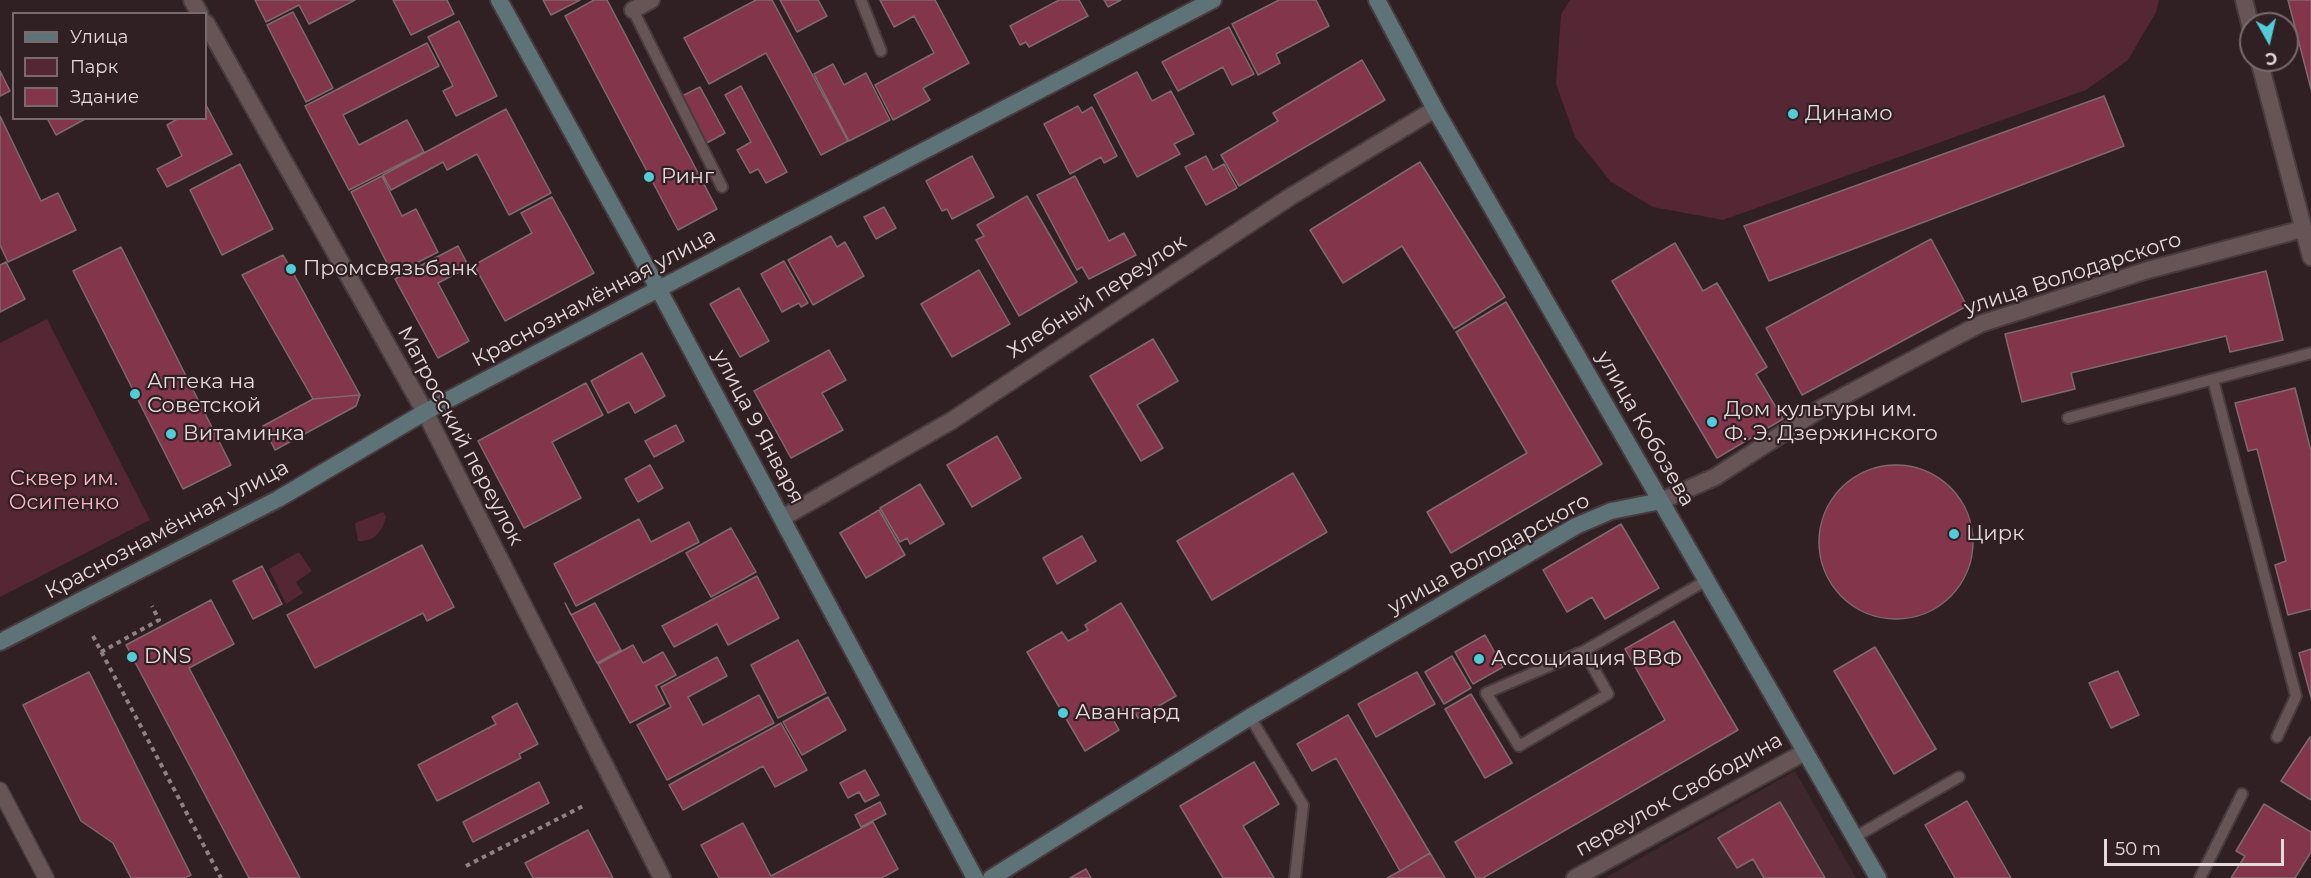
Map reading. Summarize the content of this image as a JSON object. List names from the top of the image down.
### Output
{
  "streets": {
    "main road": [
      "улица Володарского",
      "Краснознамённая улица",
      "улица 9 Января",
      "улица Кобозева"
    ],
    "street": ["Хлебный переулок", "Матросский переулок", "переулок Свободина"]
  },
  "crossings": [
    ["улица Володарского", "улица Кобозева"],
    ["Хлебный переулок", "улица 9 Января"],
    ["Хлебный переулок", "улица Кобозева"],
    ["Краснознамённая улица", "улица 9 Января"],
    ["Краснознамённая улица", "Матросский переулок"],
    ["улица Кобозева", "переулок Свободина"]
  ],
  "parks": ["Сквер им. Осипенко"],
  "places": [
    "Динамо",
    "Ринг",
    "Промсвязьбанк",
    "Аптека на Советской",
    "Дом культуры им. Ф. Э. Дзержинского",
    "Витаминка",
    "Цирк",
    "DNS",
    "Ассоциация ВВФ",
    "Авангард"
  ],
  "legend": ["Улица", "Парк", "Здание"],
  "scale_bar": "50 m",
  "north": "bottom"
}
